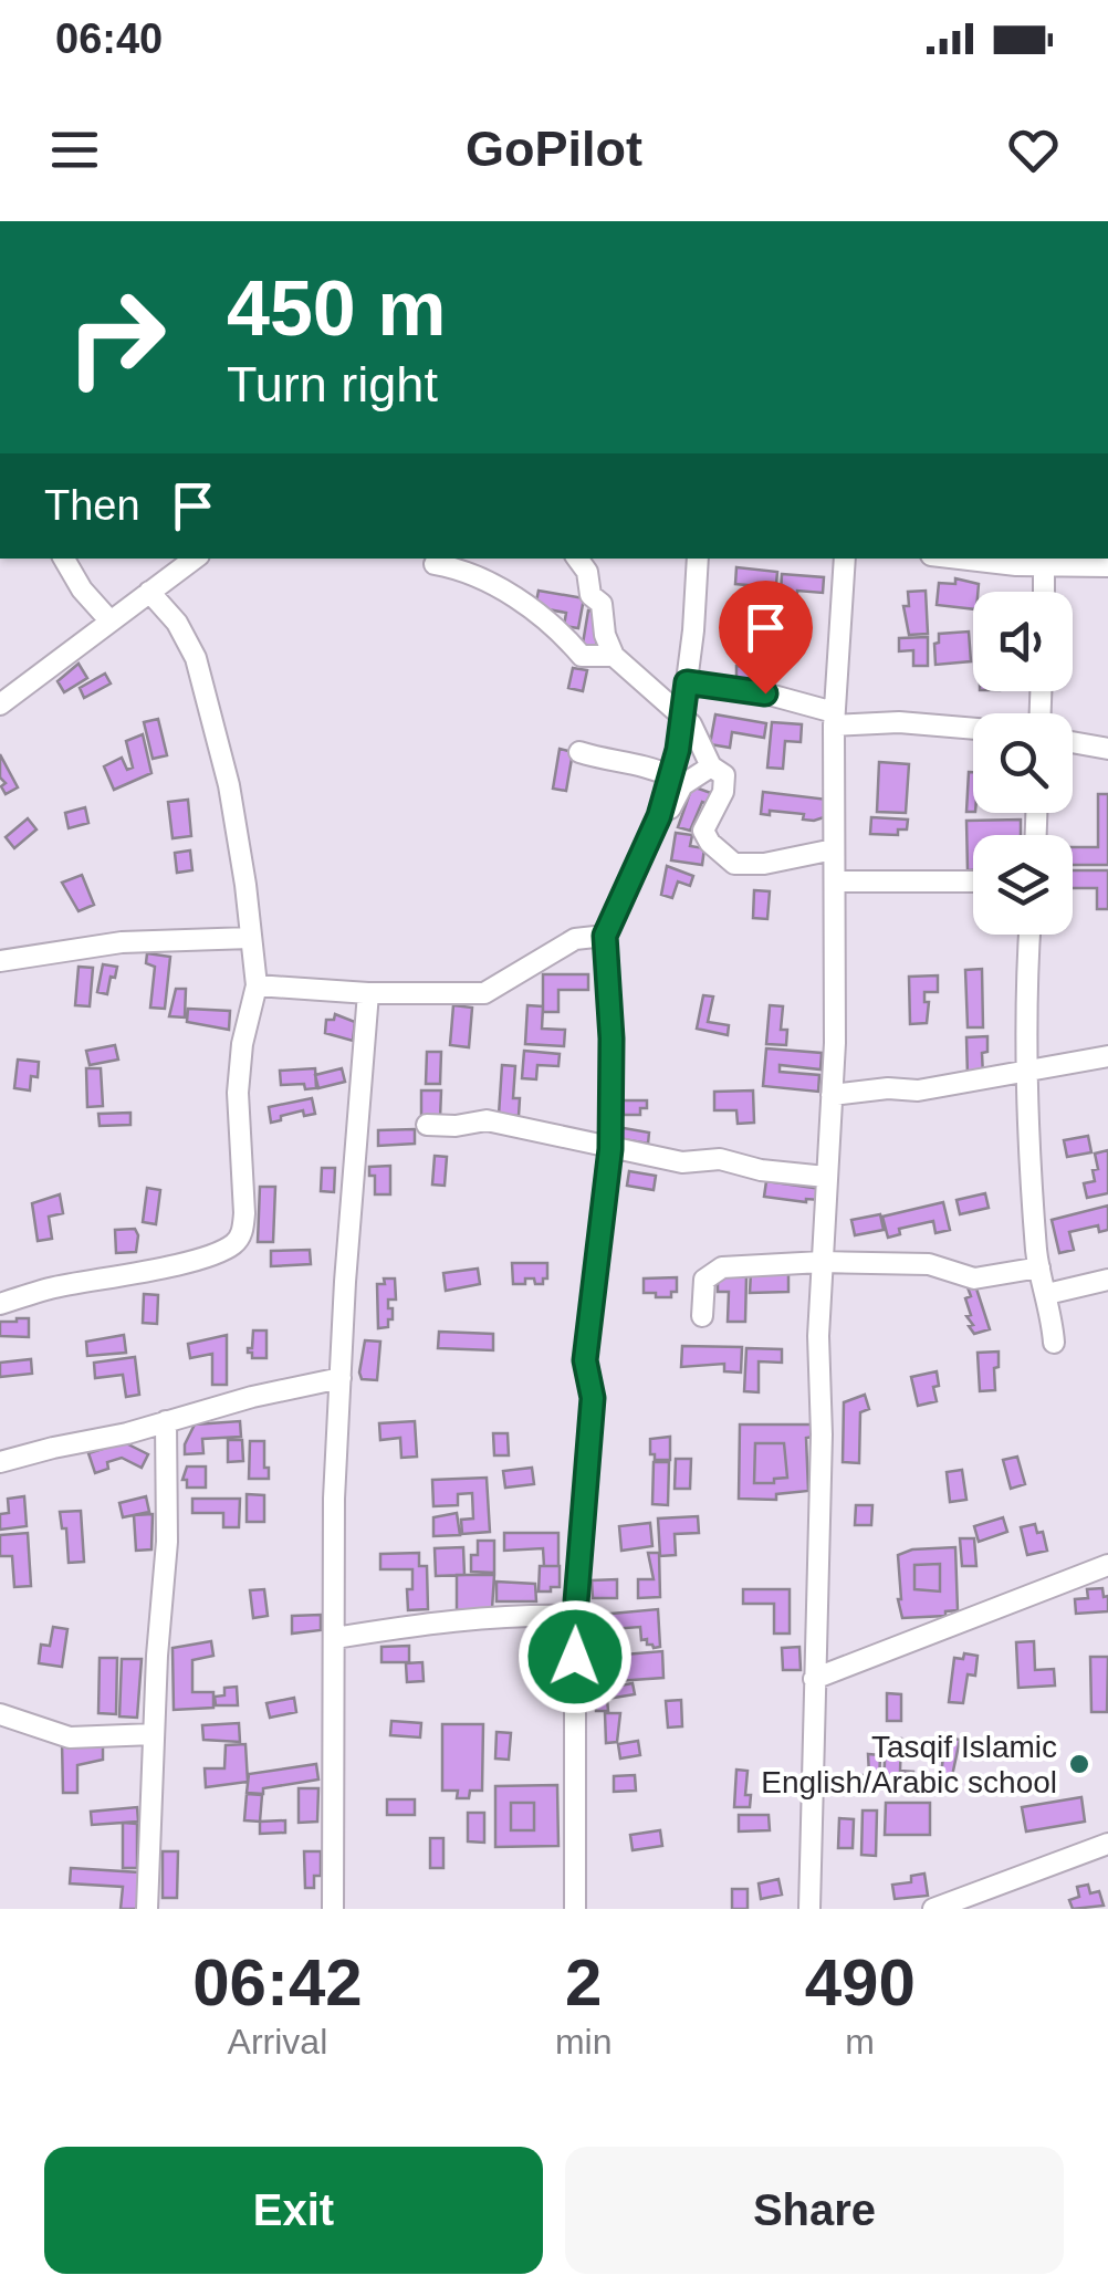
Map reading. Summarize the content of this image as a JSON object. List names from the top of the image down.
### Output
{
  "places": ["Tasqif Islamic English/Arabic school"],
  "page": {
    "status": "06:40",
    "header": "GoPilot",
    "turn": ["450 m", "Turn right"],
    "then": "Then",
    "eta": [
      "06:42",
      "Arrival",
      "2",
      "min",
      "490",
      "m"
    ],
    "buttons": ["Exit", "Share"]
  }
}
